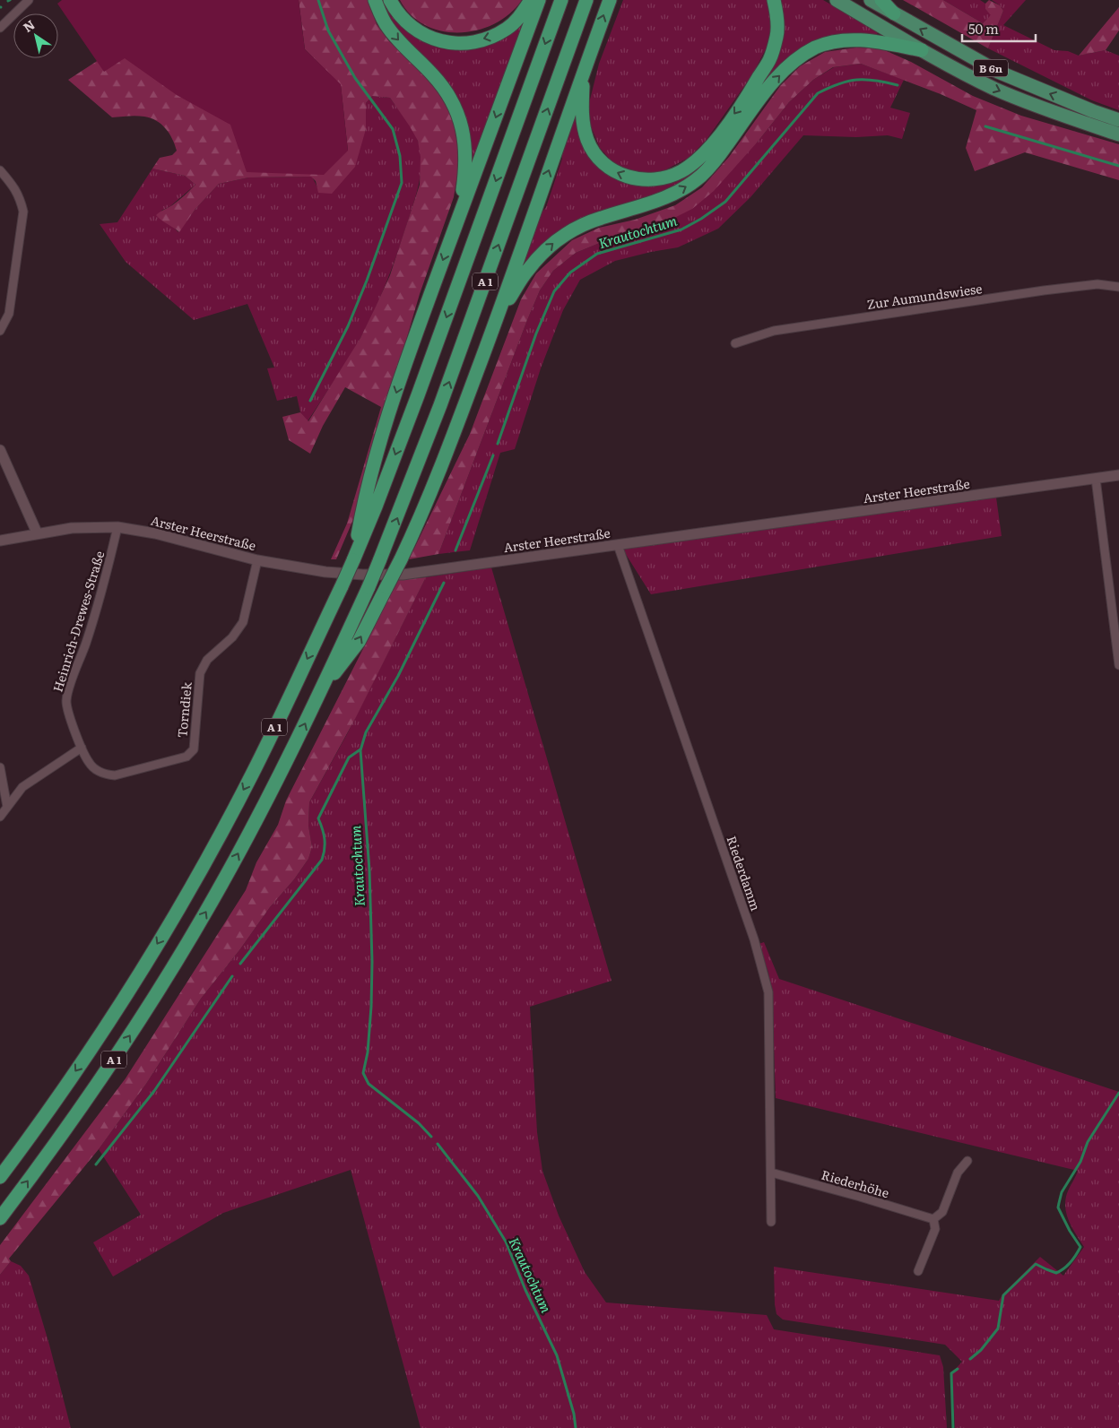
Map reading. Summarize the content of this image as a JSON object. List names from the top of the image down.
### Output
{
  "streets": {
    "highway": ["B 6n", "A 1"],
    "street": [
      "Zur Aumundswiese",
      "Arster Heerstraße",
      "Heinrich-Drewes-Straße",
      "Torndiek",
      "Riederdamm",
      "Riederhöhe"
    ]
  },
  "crossings": [
    ["Arster Heerstraße", "Heinrich-Drewes-Straße"],
    ["Arster Heerstraße", "Torndiek"],
    ["Arster Heerstraße", "Riederdamm"],
    ["Heinrich-Drewes-Straße", "Torndiek"],
    ["Riederdamm", "Riederhöhe"]
  ],
  "water": ["Krautochtum"],
  "scale_bar": "50 m",
  "north": "top left"
}
